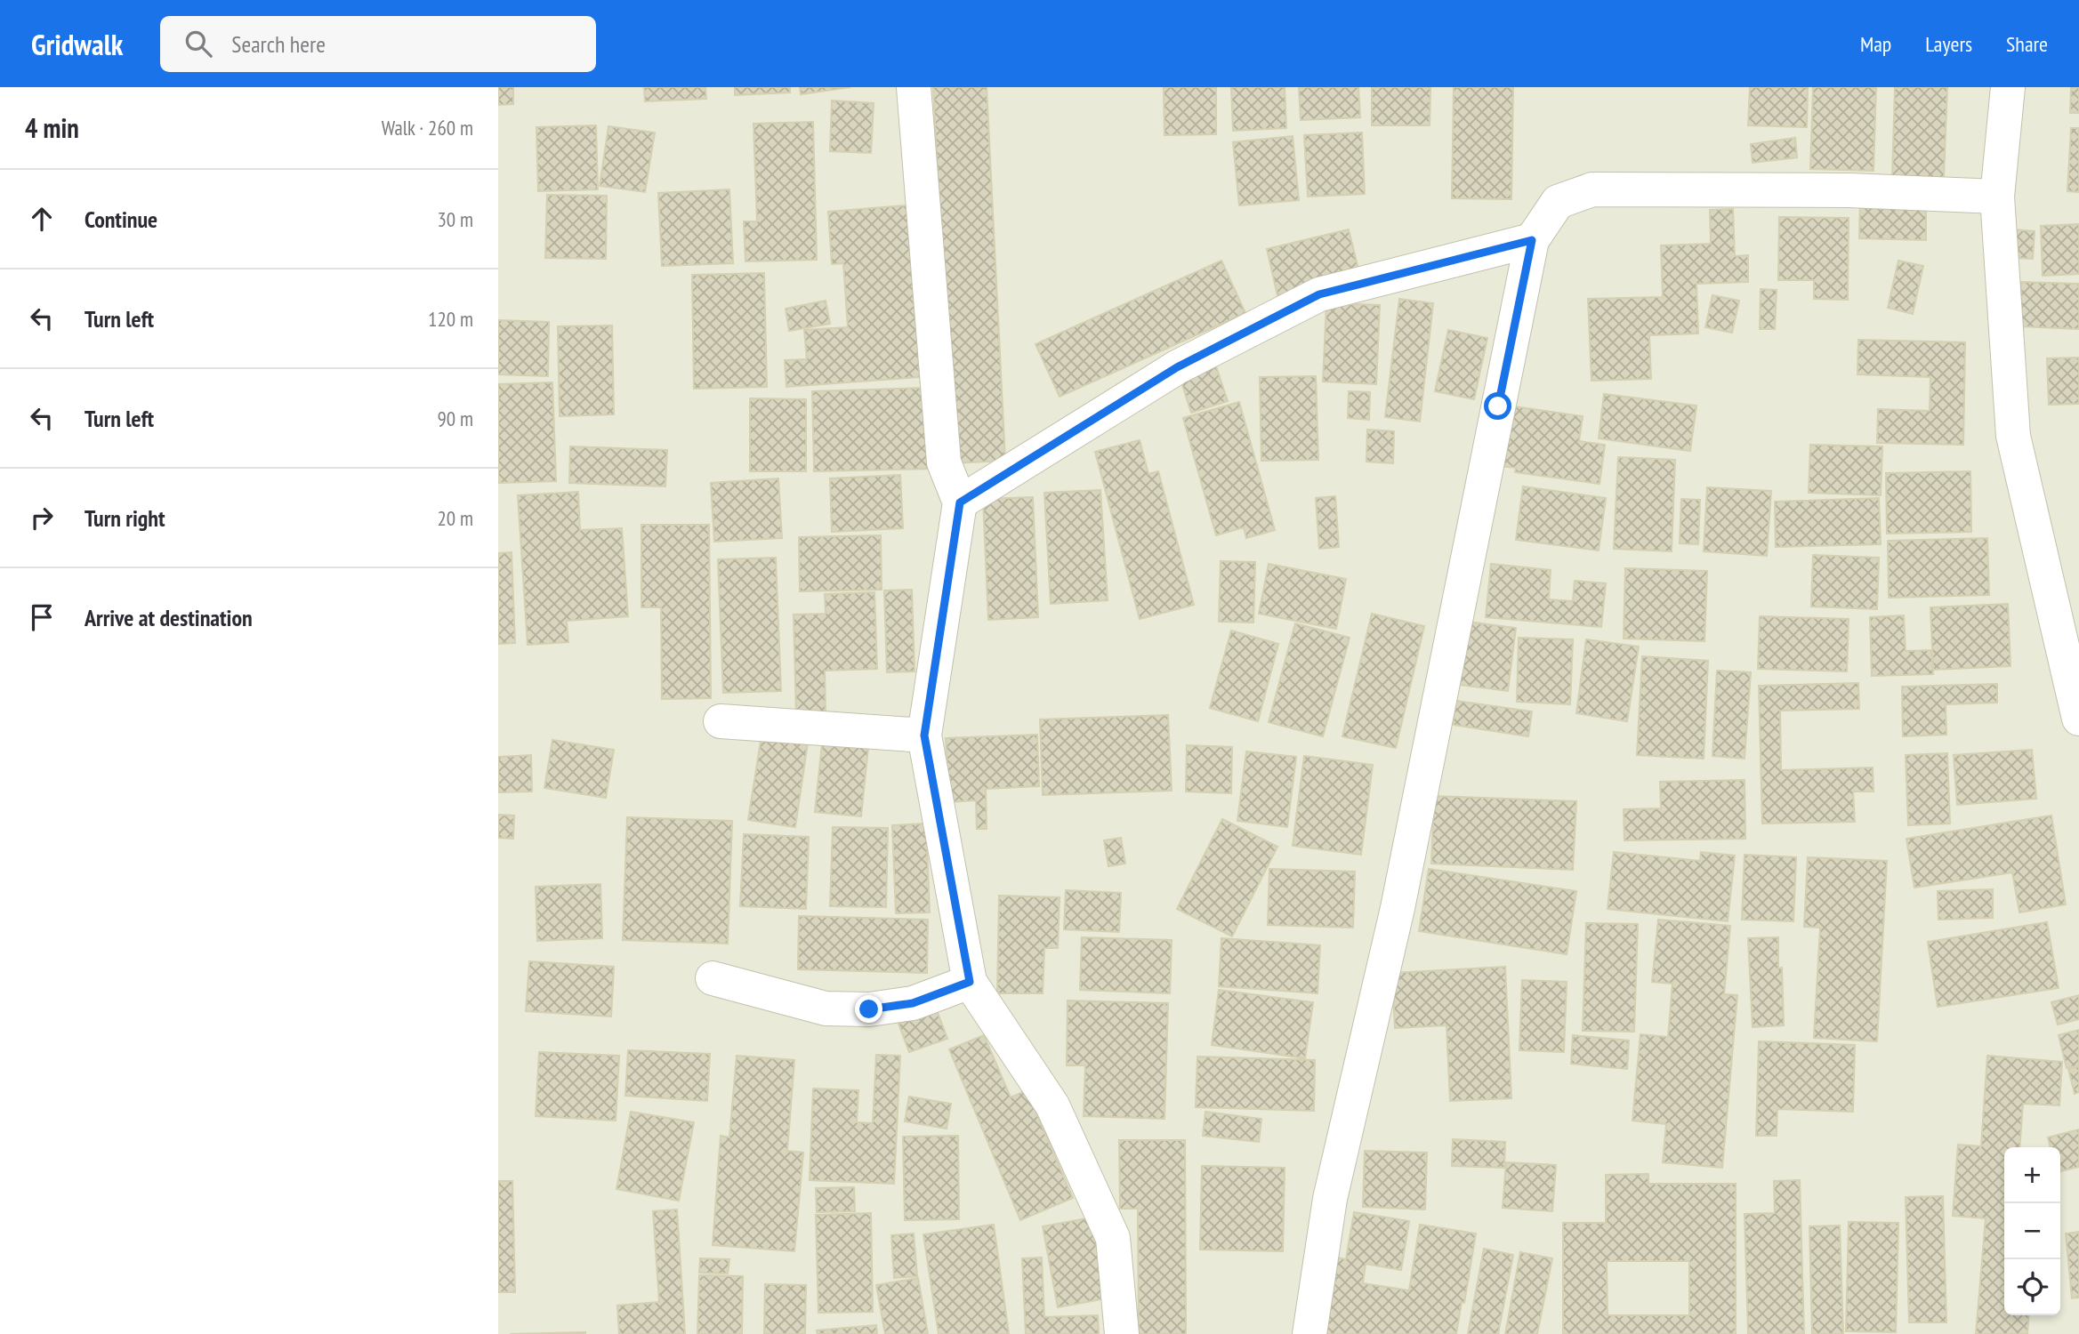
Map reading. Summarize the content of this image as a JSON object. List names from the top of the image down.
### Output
{
  "page": {
    "header": "Gridwalk",
    "search": "Search here",
    "nav": ["Map", "Layers", "Share"],
    "heading": ["4 min", "Walk · 260 m"],
    "list": [
      ["Continue", "30 m"],
      ["Turn left", "120 m"],
      ["Turn left", "90 m"],
      ["Turn right", "20 m"],
      "Arrive at destination"
    ],
    "map_buttons": ["+", "−"]
  }
}
